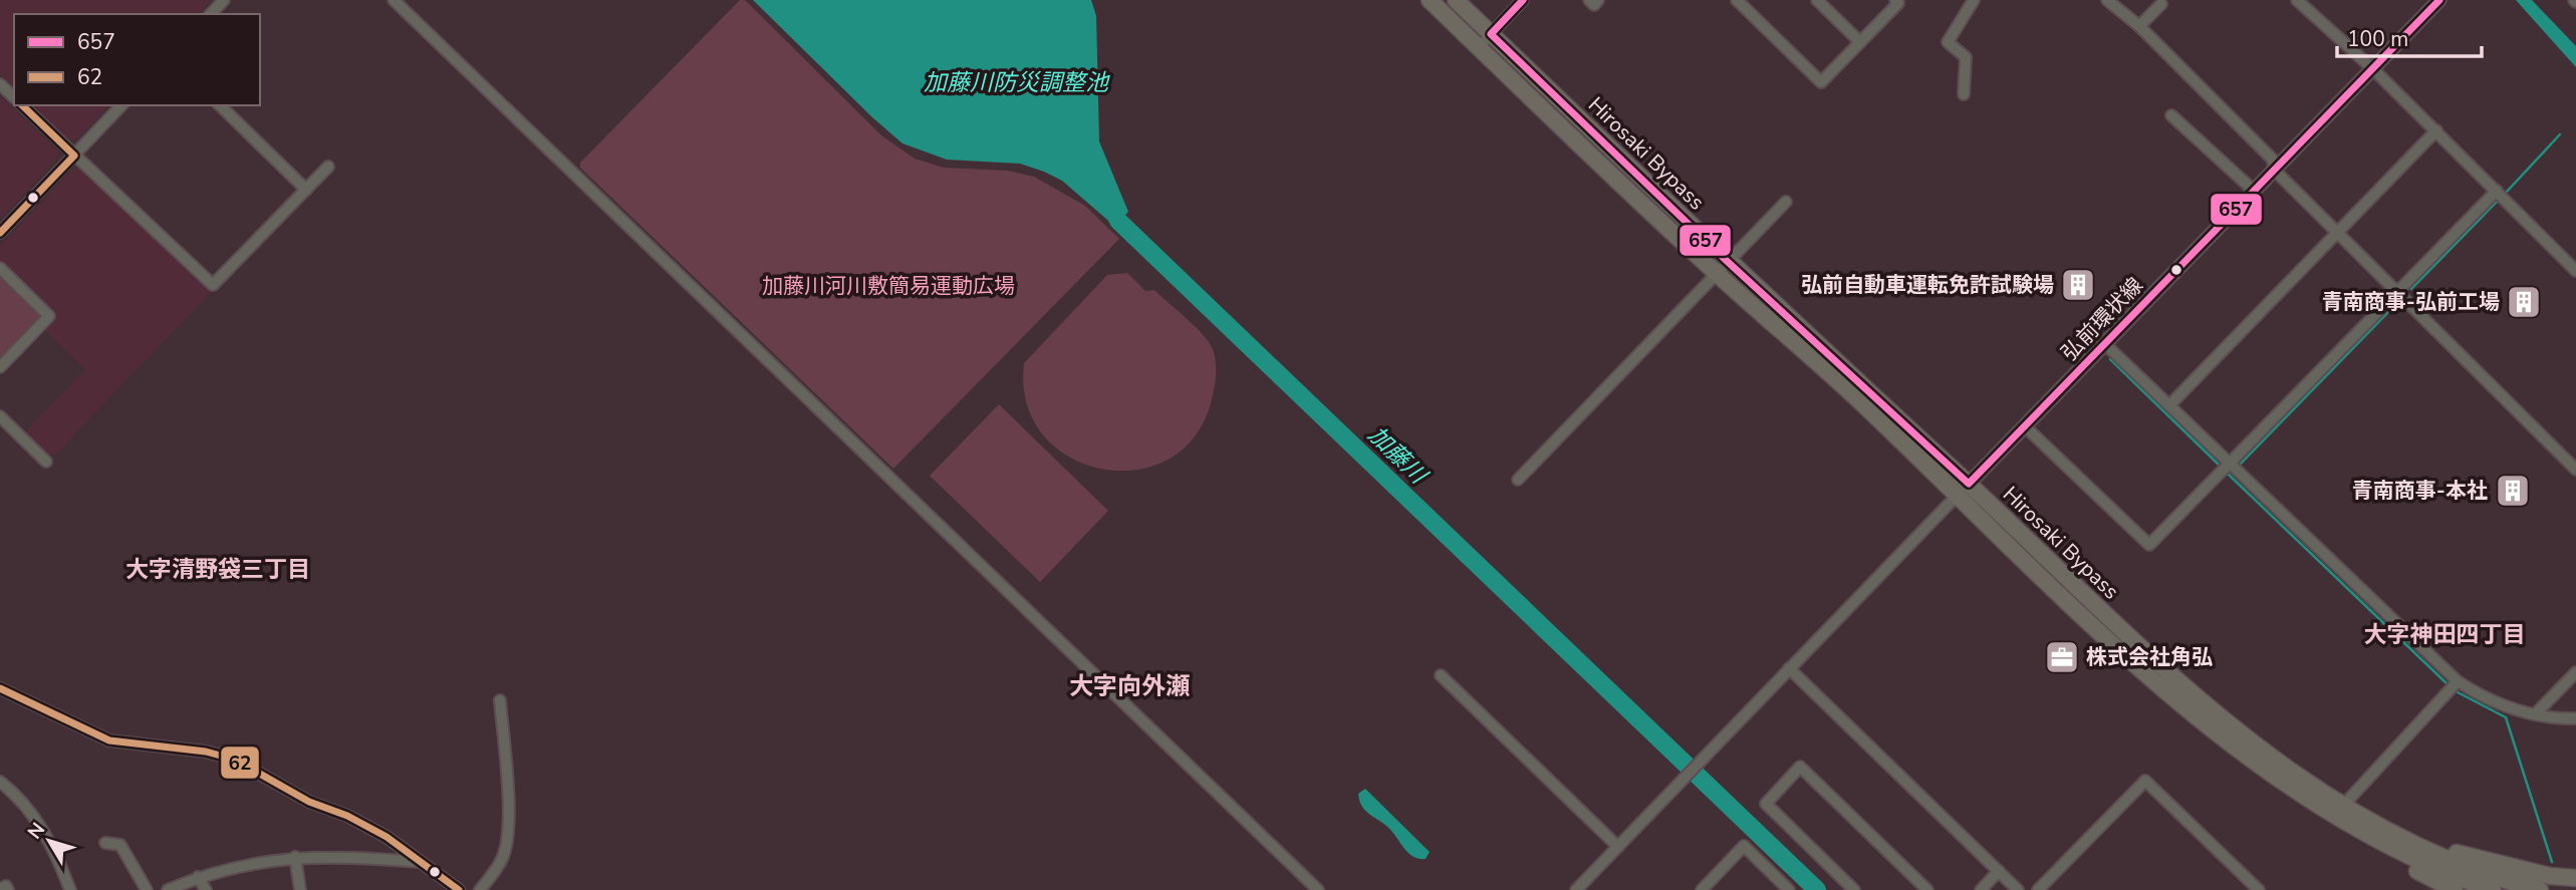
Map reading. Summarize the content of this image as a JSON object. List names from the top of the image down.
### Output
{
  "streets": {
    "highway": ["Hirosaki Bypass"],
    "main road": ["弘前環状線"]
  },
  "crossings": [
    ["Hirosaki Bypass", "弘前環状線"]
  ],
  "districts": ["大字清野袋三丁目", "大字神田四丁目", "大字向外瀬"],
  "water": ["加藤川防災調整池", "加藤川"],
  "parks": ["加藤川河川敷簡易運動広場"],
  "places": {
    "building": ["弘前自動車運転免許試験場", "青南商事-弘前工場", "青南商事-本社"],
    "office": ["株式会社角弘"]
  },
  "lines": ["transit line 657", "transit line 62"],
  "legend": ["657", "62"],
  "scale_bar": "100 m",
  "north": "top left"
}
